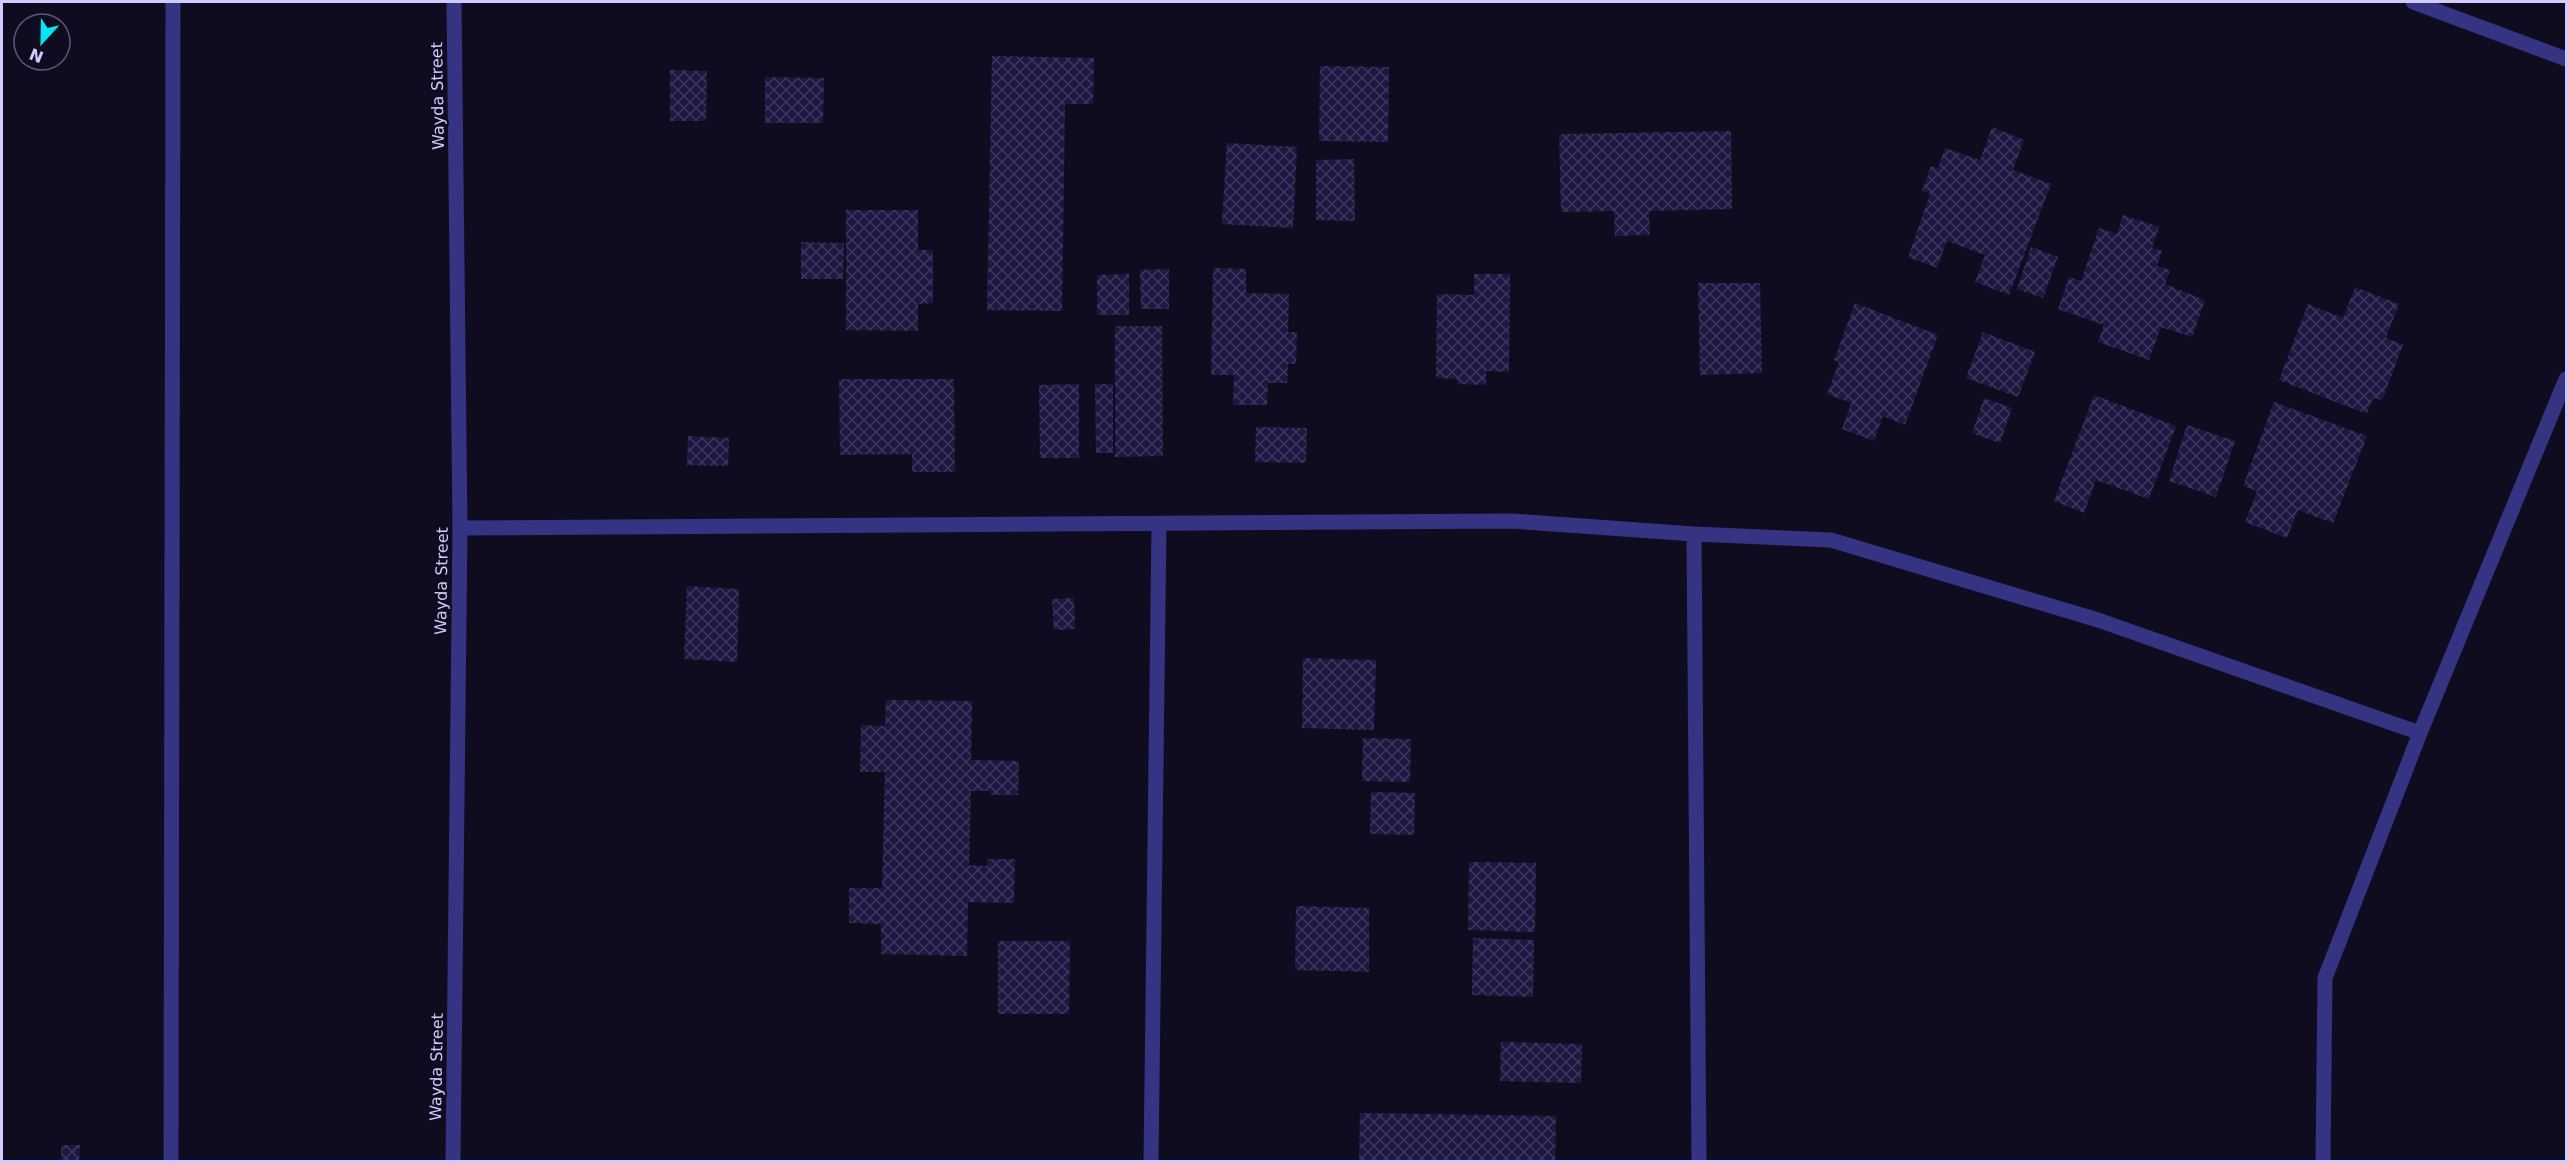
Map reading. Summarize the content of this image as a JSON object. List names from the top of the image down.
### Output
{
  "streets": {
    "street": ["Wayda Street"]
  },
  "north": "bottom"
}
